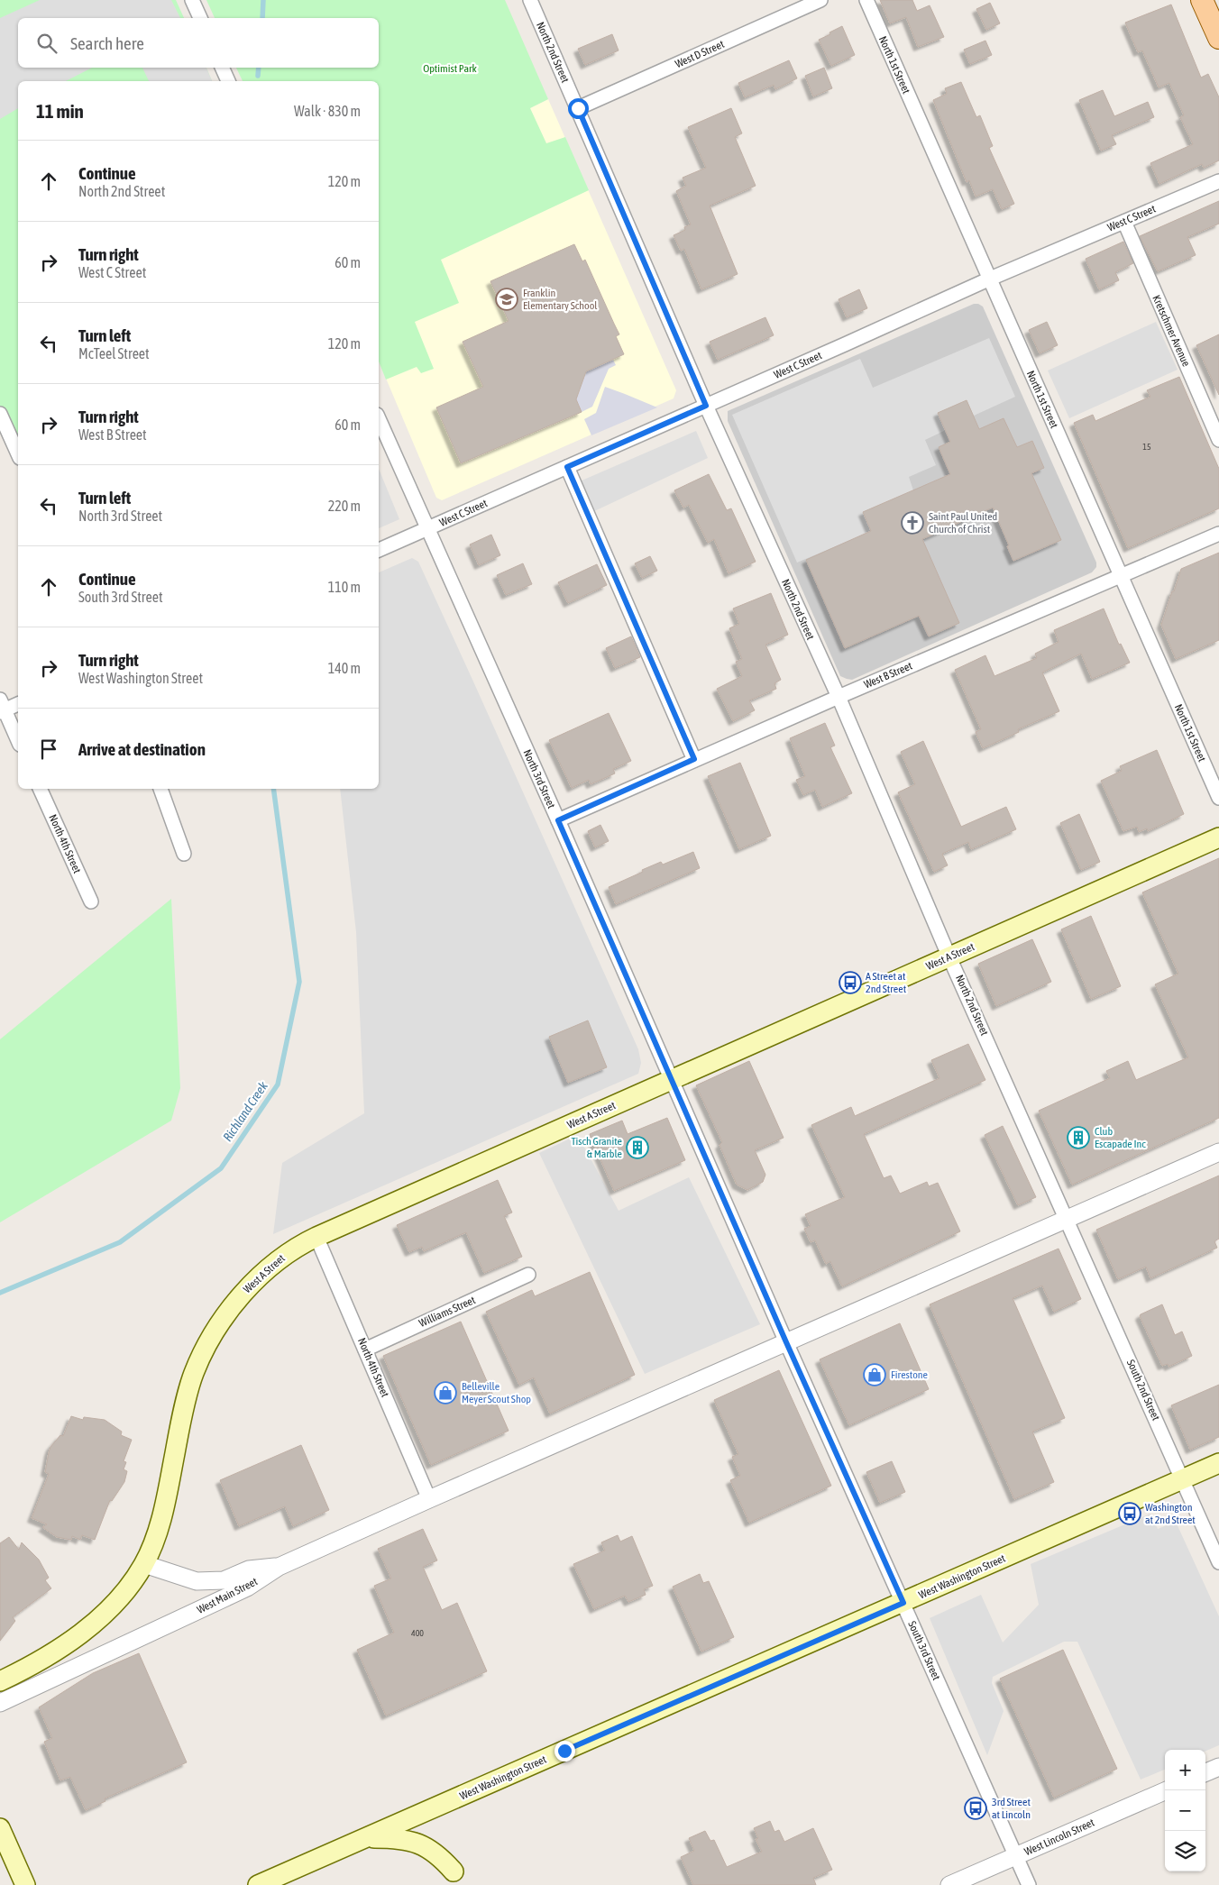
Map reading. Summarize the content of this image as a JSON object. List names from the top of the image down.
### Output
{
  "streets": {
    "main road": ["West A Street", "West Washington Street"],
    "street": [
      "North 2nd Street",
      "West D Street",
      "North 1st Street",
      "West C Street",
      "Kretschmer Avenue",
      "West B Street",
      "North 3rd Street",
      "North 4th Street",
      "Williams Street",
      "South 2nd Street",
      "West Main Street",
      "South 3rd Street",
      "West Lincoln Street"
    ]
  },
  "crossings": [
    ["North 2nd Street", "West D Street"],
    ["North 2nd Street", "West C Street"],
    ["North 2nd Street", "West B Street"],
    ["North 2nd Street", "West A Street"],
    ["North 2nd Street", "South 2nd Street"],
    ["North 1st Street", "West C Street"],
    ["North 1st Street", "West B Street"],
    ["West C Street", "Kretschmer Avenue"],
    ["West C Street", "North 3rd Street"],
    ["West B Street", "North 3rd Street"],
    ["North 3rd Street", "West A Street"],
    ["North 3rd Street", "South 3rd Street"],
    ["North 4th Street", "West A Street"],
    ["North 4th Street", "Williams Street"],
    ["West A Street", "West Main Street"],
    ["South 2nd Street", "West Washington Street"],
    ["West Washington Street", "South 3rd Street"],
    ["South 3rd Street", "West Lincoln Street"]
  ],
  "water": ["Richland Creek"],
  "parks": ["Optimist Park"],
  "places": {
    "school or university": ["Franklin Elementary School"],
    "church": ["Saint Paul United Church of Christ"],
    "bus stop": ["A Street at 2nd Street", "Washington at 2nd Street", "3rd Street at Lincoln"],
    "building": ["Club Escapade Inc", "Tisch Granite & Marble"],
    "shop": ["Firestone", "Belleville Meyer Scout Shop"]
  },
  "house_numbers": ["15", "400"],
  "page": {
    "search": "Search here",
    "heading": ["11 min", "Walk · 830 m"],
    "list": [
      ["Continue", "North 2nd Street", "120 m"],
      ["Turn right", "West C Street", "60 m"],
      ["Turn left", "McTeel Street", "120 m"],
      ["Turn right", "West B Street", "60 m"],
      ["Turn left", "North 3rd Street", "220 m"],
      ["Continue", "South 3rd Street", "110 m"],
      ["Turn right", "West Washington Street", "140 m"],
      "Arrive at destination"
    ],
    "map_buttons": ["+", "−"]
  }
}
